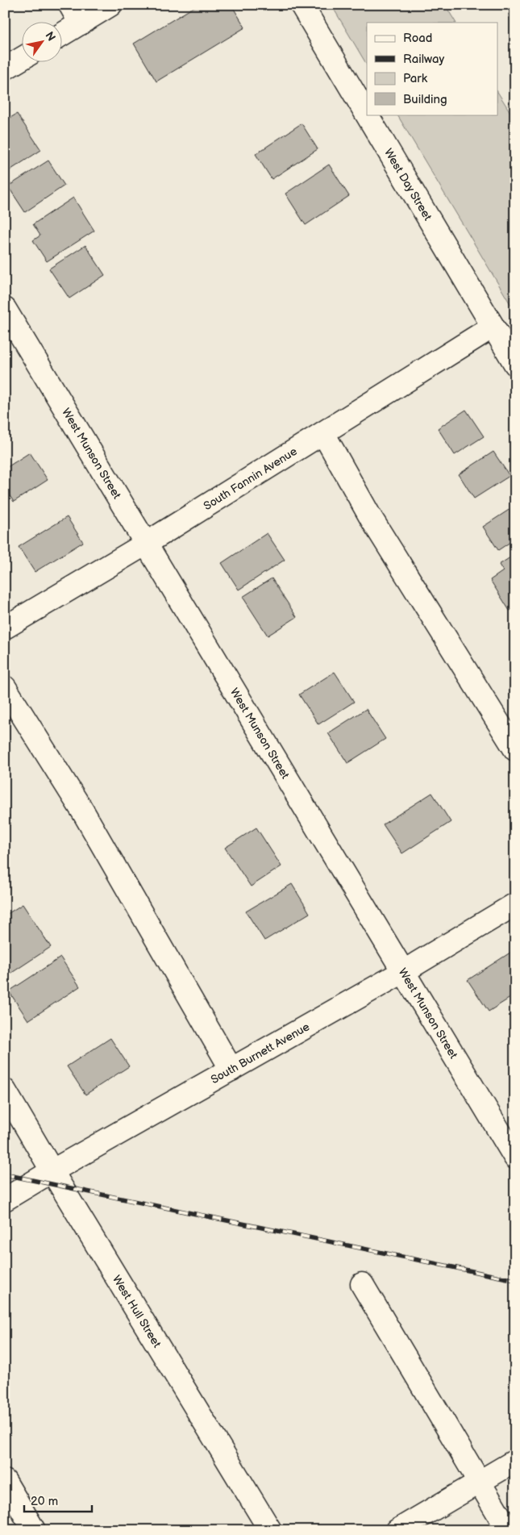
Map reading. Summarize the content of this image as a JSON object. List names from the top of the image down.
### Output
{
  "streets": {
    "street": [
      "West Day Street",
      "West Munson Street",
      "South Fannin Avenue",
      "South Burnett Avenue",
      "West Hull Street"
    ]
  },
  "crossings": [
    ["West Day Street", "South Fannin Avenue"],
    ["West Munson Street", "South Fannin Avenue"],
    ["West Munson Street", "South Burnett Avenue"],
    ["South Burnett Avenue", "West Hull Street"]
  ],
  "legend": [
    "Road",
    "Railway",
    "Park",
    "Building"
  ],
  "scale_bar": "20 m",
  "north": "top right"
}
